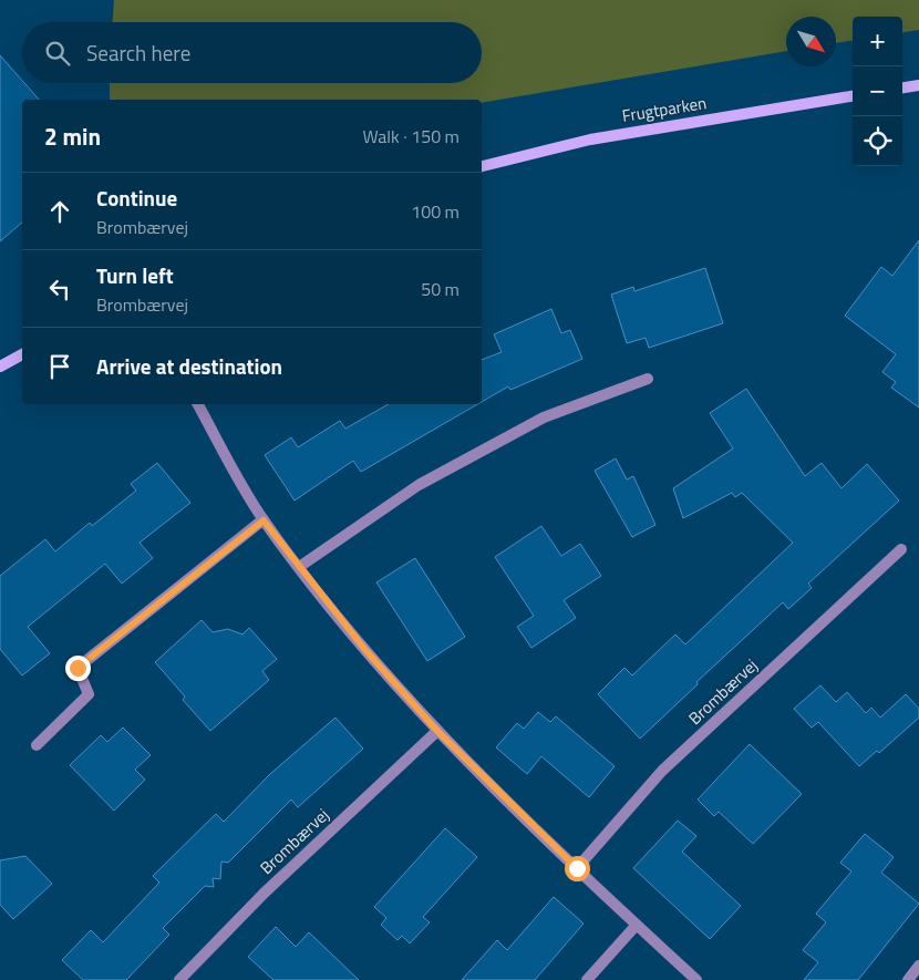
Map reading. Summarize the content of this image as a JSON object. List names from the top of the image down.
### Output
{
  "streets": {
    "street": ["Frugtparken", "Brombærvej"]
  },
  "north": "bottom right",
  "page": {
    "map_buttons": ["+", "−"],
    "search": "Search here",
    "heading": ["2 min", "Walk · 150 m"],
    "list": [
      ["Continue", "Brombærvej", "100 m"],
      ["Turn left", "Brombærvej", "50 m"],
      "Arrive at destination"
    ]
  }
}
